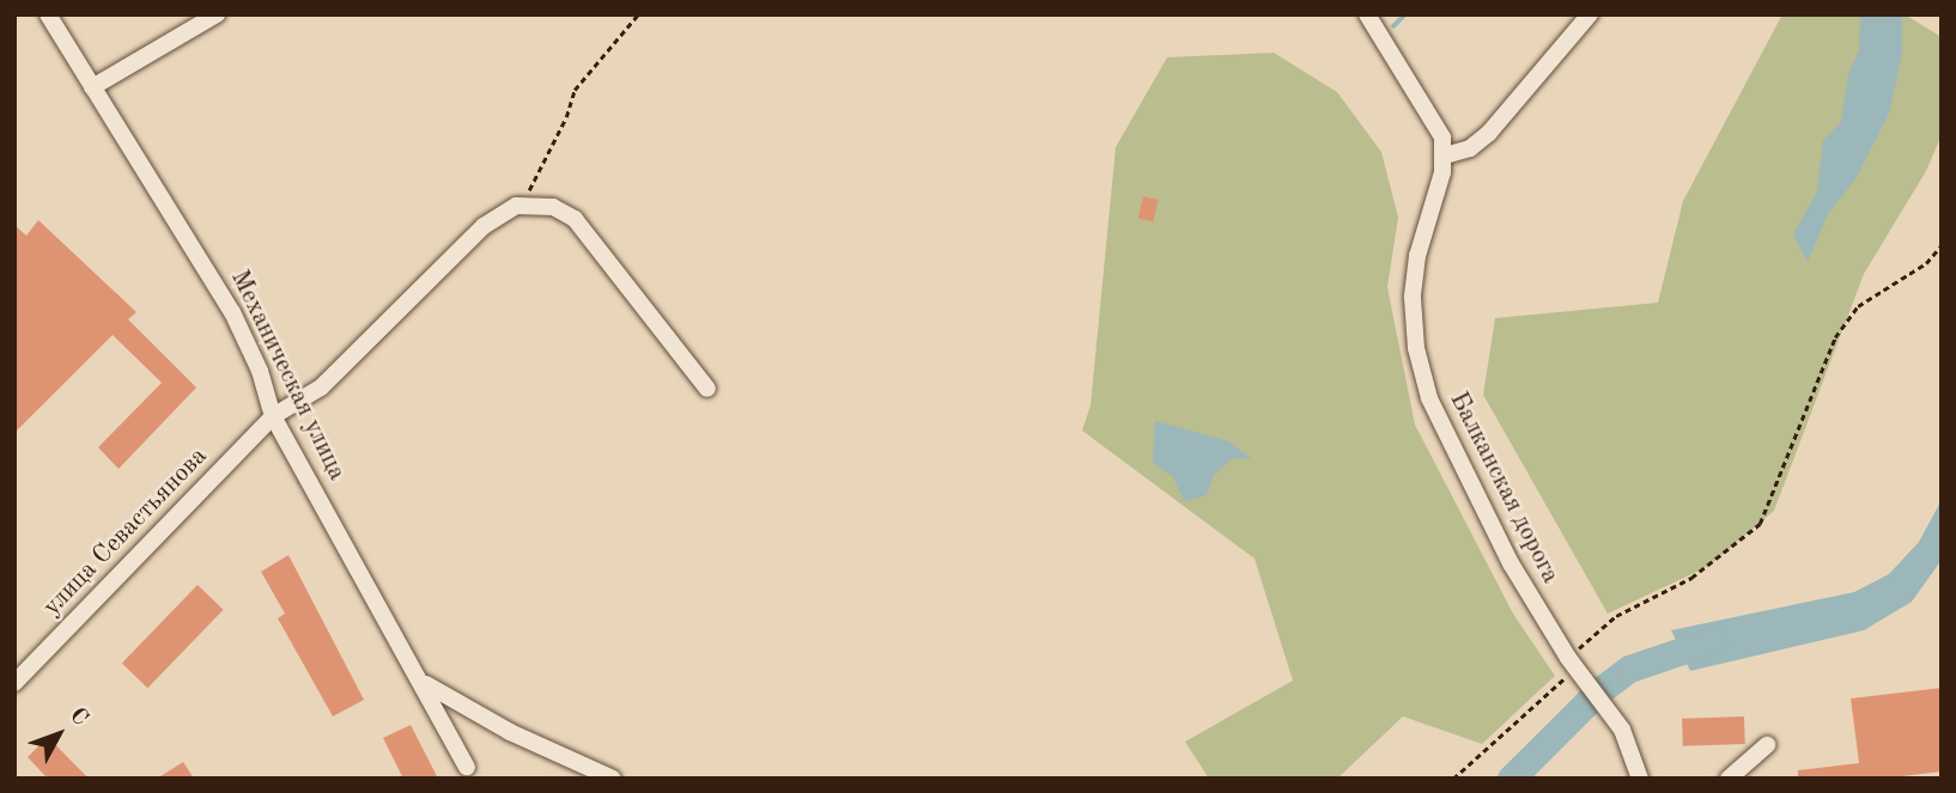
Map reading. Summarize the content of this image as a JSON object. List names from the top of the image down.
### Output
{
  "streets": {
    "street": ["Механическая улица", "Балканская дорога", "улица Севастьянова"]
  },
  "crossings": [
    ["Механическая улица", "улица Севастьянова"]
  ],
  "north": "top right"
}
